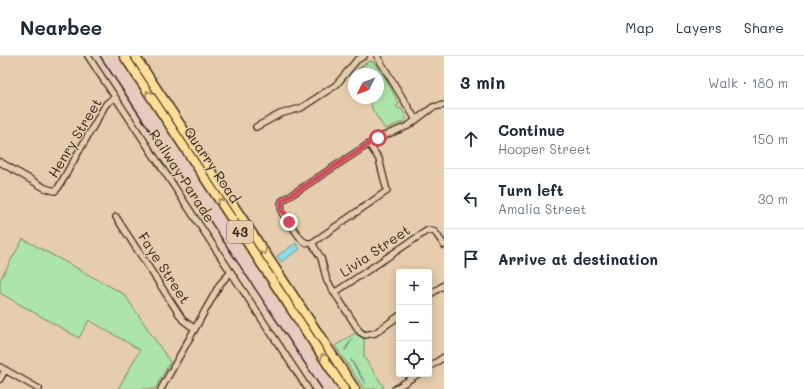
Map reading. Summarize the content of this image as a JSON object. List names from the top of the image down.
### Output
{
  "streets": {
    "main road": ["Quarry Road", "43"],
    "street": [
      "Henry Street",
      "Railway Parade",
      "Livia Street",
      "Faye Street"
    ]
  },
  "crossings": [
    ["Henry Street", "Railway Parade"]
  ],
  "north": "bottom left",
  "page": {
    "header": "Nearbee",
    "nav": ["Map", "Layers", "Share"],
    "heading": ["3 min", "Walk · 180 m"],
    "list": [
      ["Continue", "Hooper Street", "150 m"],
      ["Turn left", "Amalia Street", "30 m"],
      "Arrive at destination"
    ],
    "map_buttons": ["+", "−"]
  }
}
